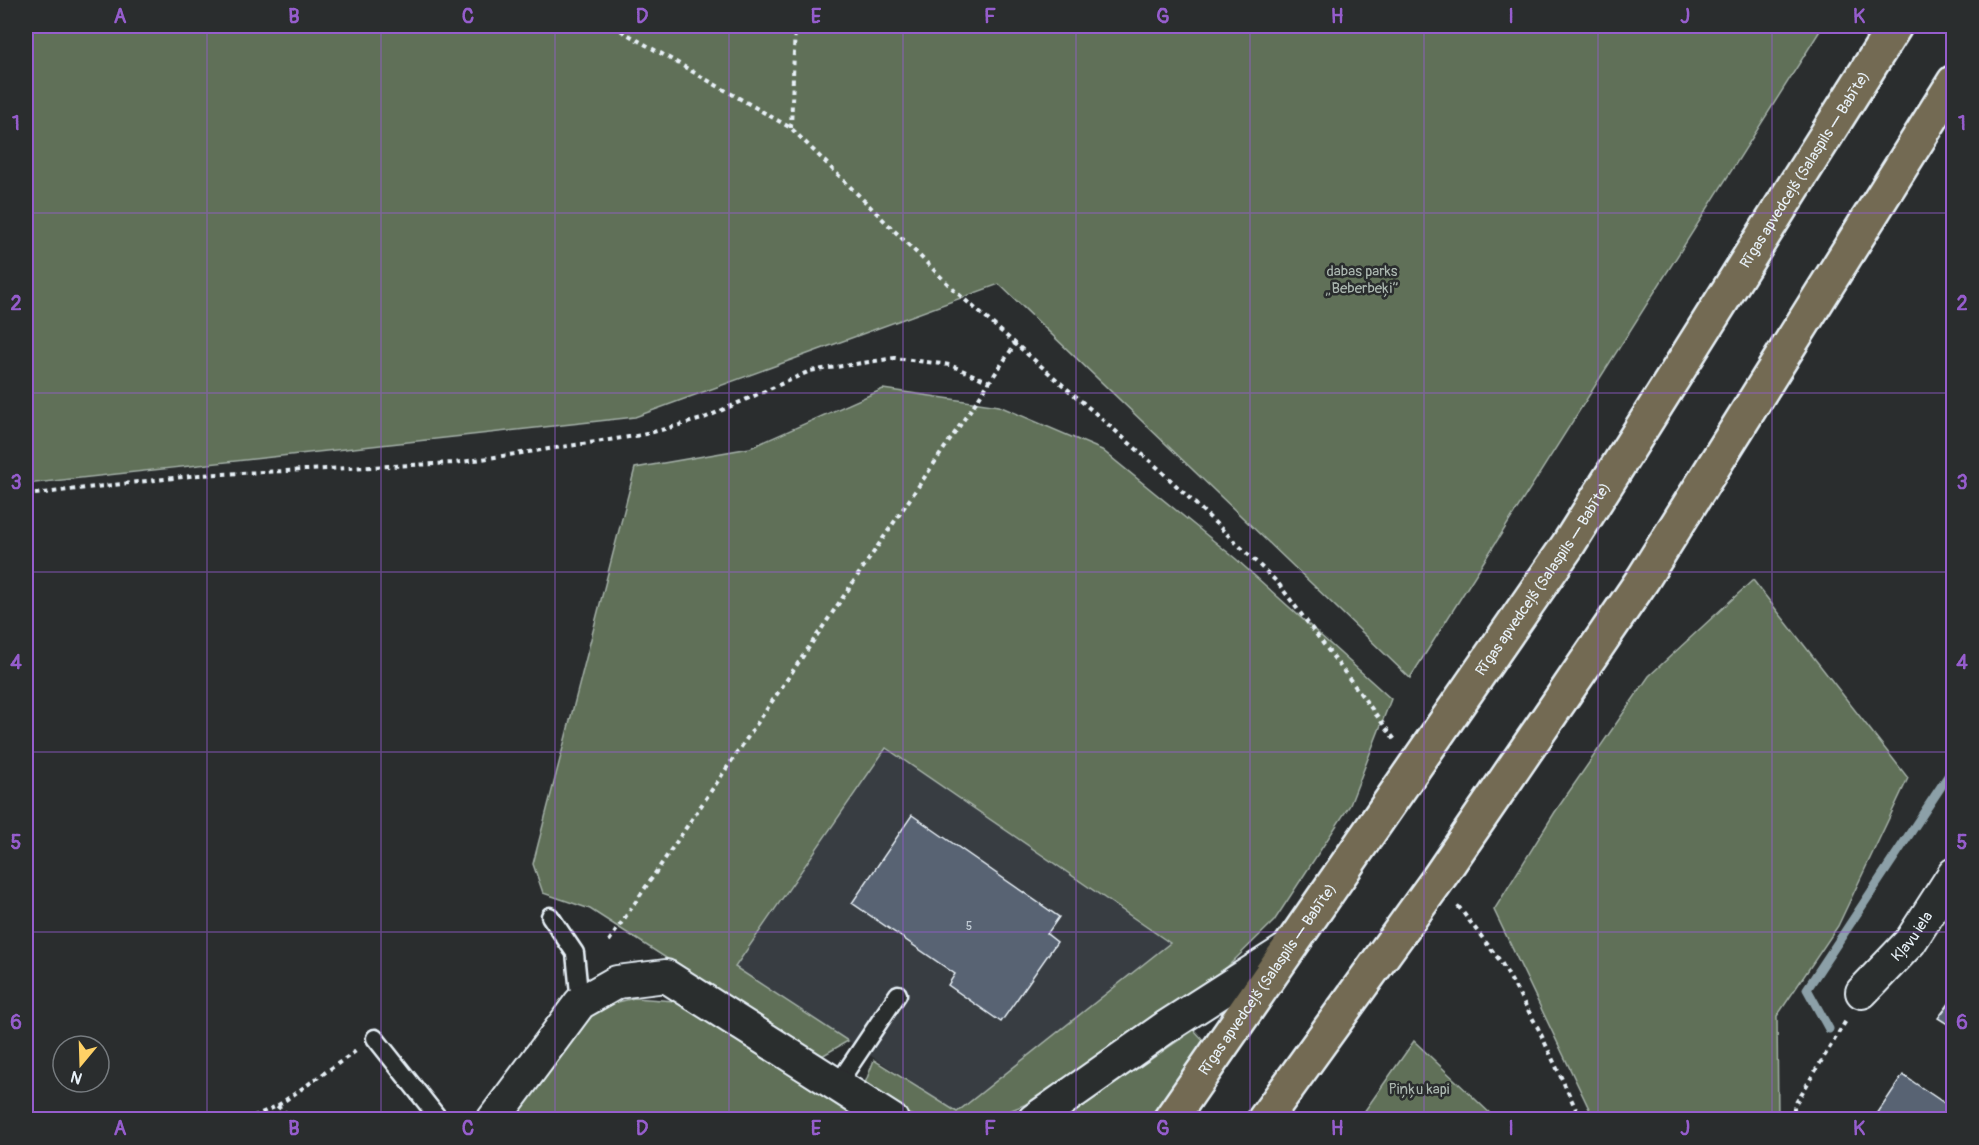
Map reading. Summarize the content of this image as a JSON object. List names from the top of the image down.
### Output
{
  "streets": {
    "highway": ["Rīgas apvedceļš (Salaspils — Babīte)"],
    "street": ["Kļavu iela"]
  },
  "parks": ["dabas parks „Beberbeķi”", "Piņķu kapi"],
  "house_numbers": ["5"],
  "north": "bottom",
  "grid": {
    "columns": [
      "A",
      "B",
      "C",
      "D",
      "E",
      "F",
      "G",
      "H",
      "I",
      "J",
      "K"
    ],
    "rows": [
      "1",
      "2",
      "3",
      "4",
      "5",
      "6"
    ]
  }
}
